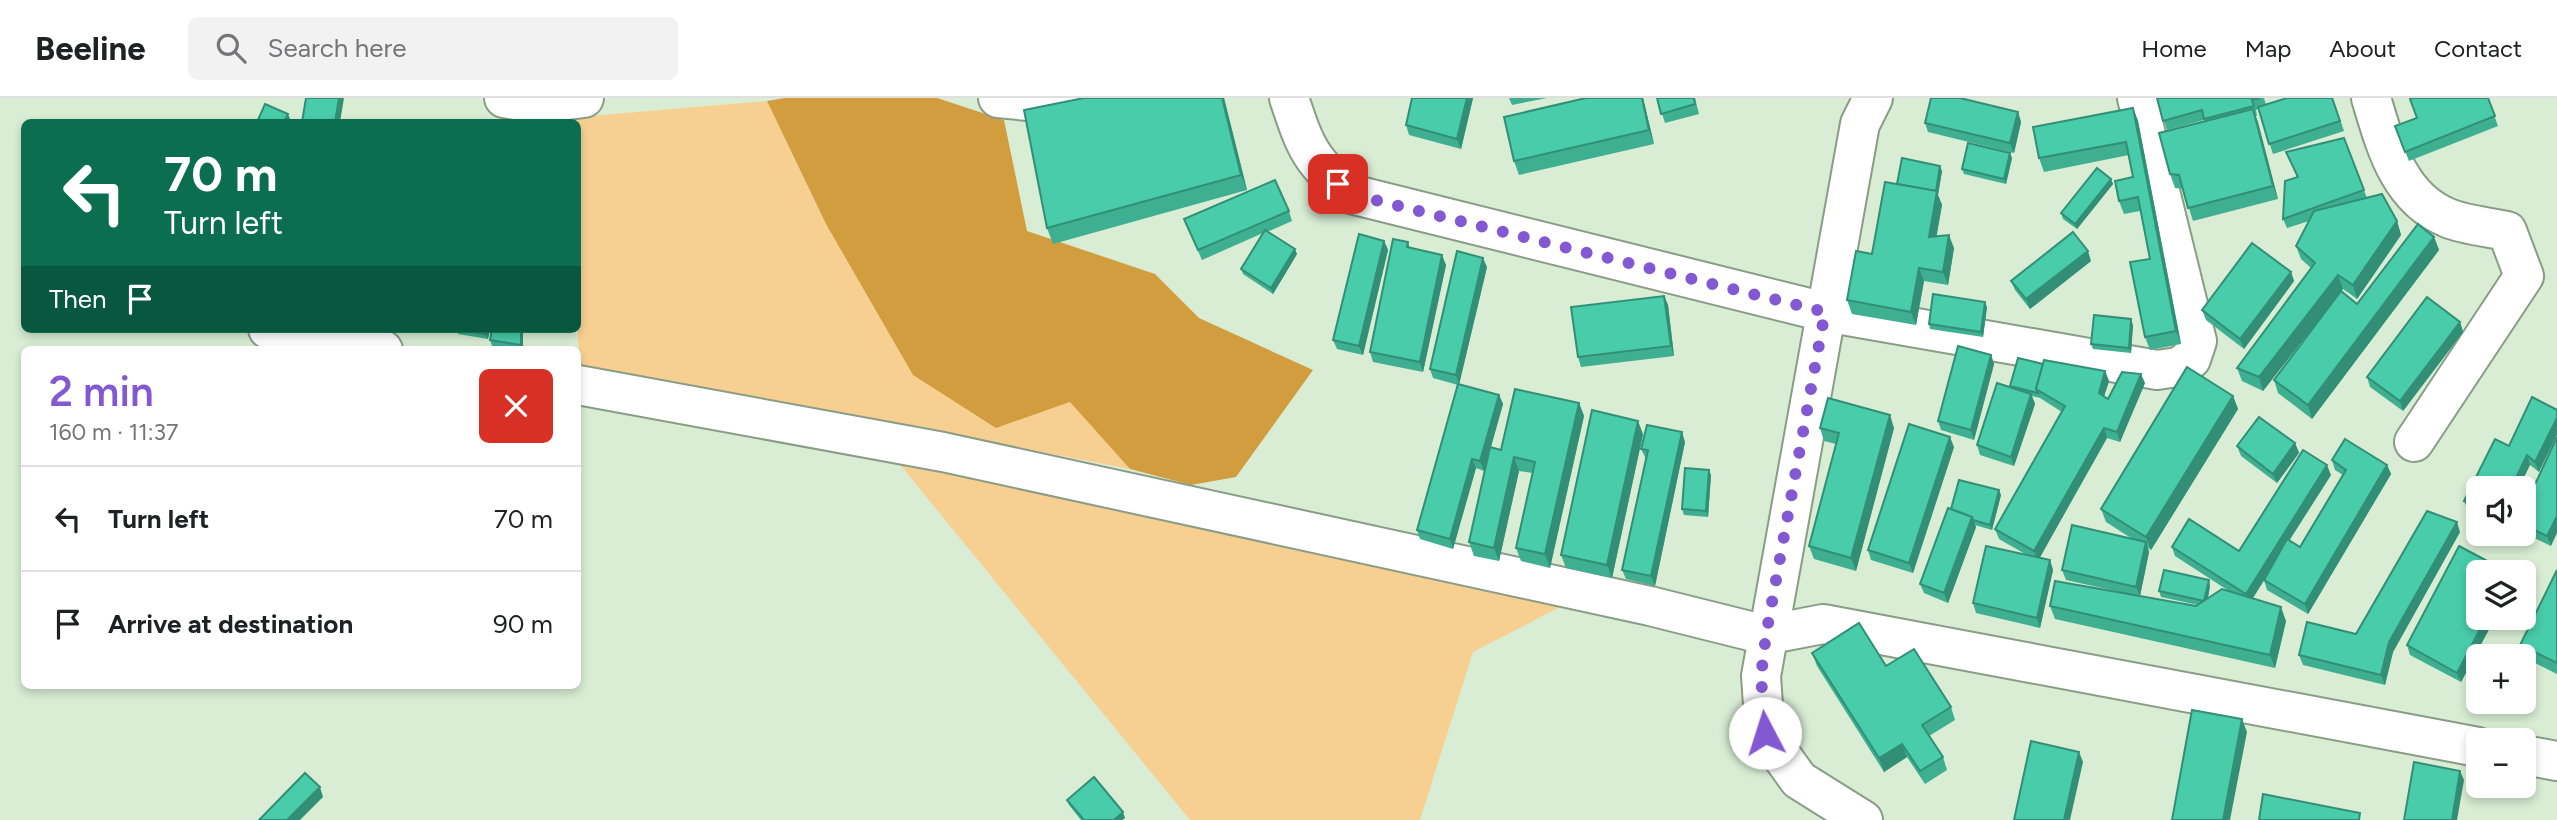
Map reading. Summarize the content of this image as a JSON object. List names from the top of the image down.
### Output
{
  "page": {
    "header": "Beeline",
    "search": "Search here",
    "nav": [
      "Home",
      "Map",
      "About",
      "Contact"
    ],
    "turn": ["70 m", "Turn left"],
    "then": "Then",
    "heading": ["2 min", "160 m · 11:37"],
    "list": [
      {
        "name": "Turn left",
        "value": "70 m"
      },
      {
        "name": "Arrive at destination",
        "value": "90 m"
      }
    ],
    "map_buttons": ["+", "−"]
  }
}
